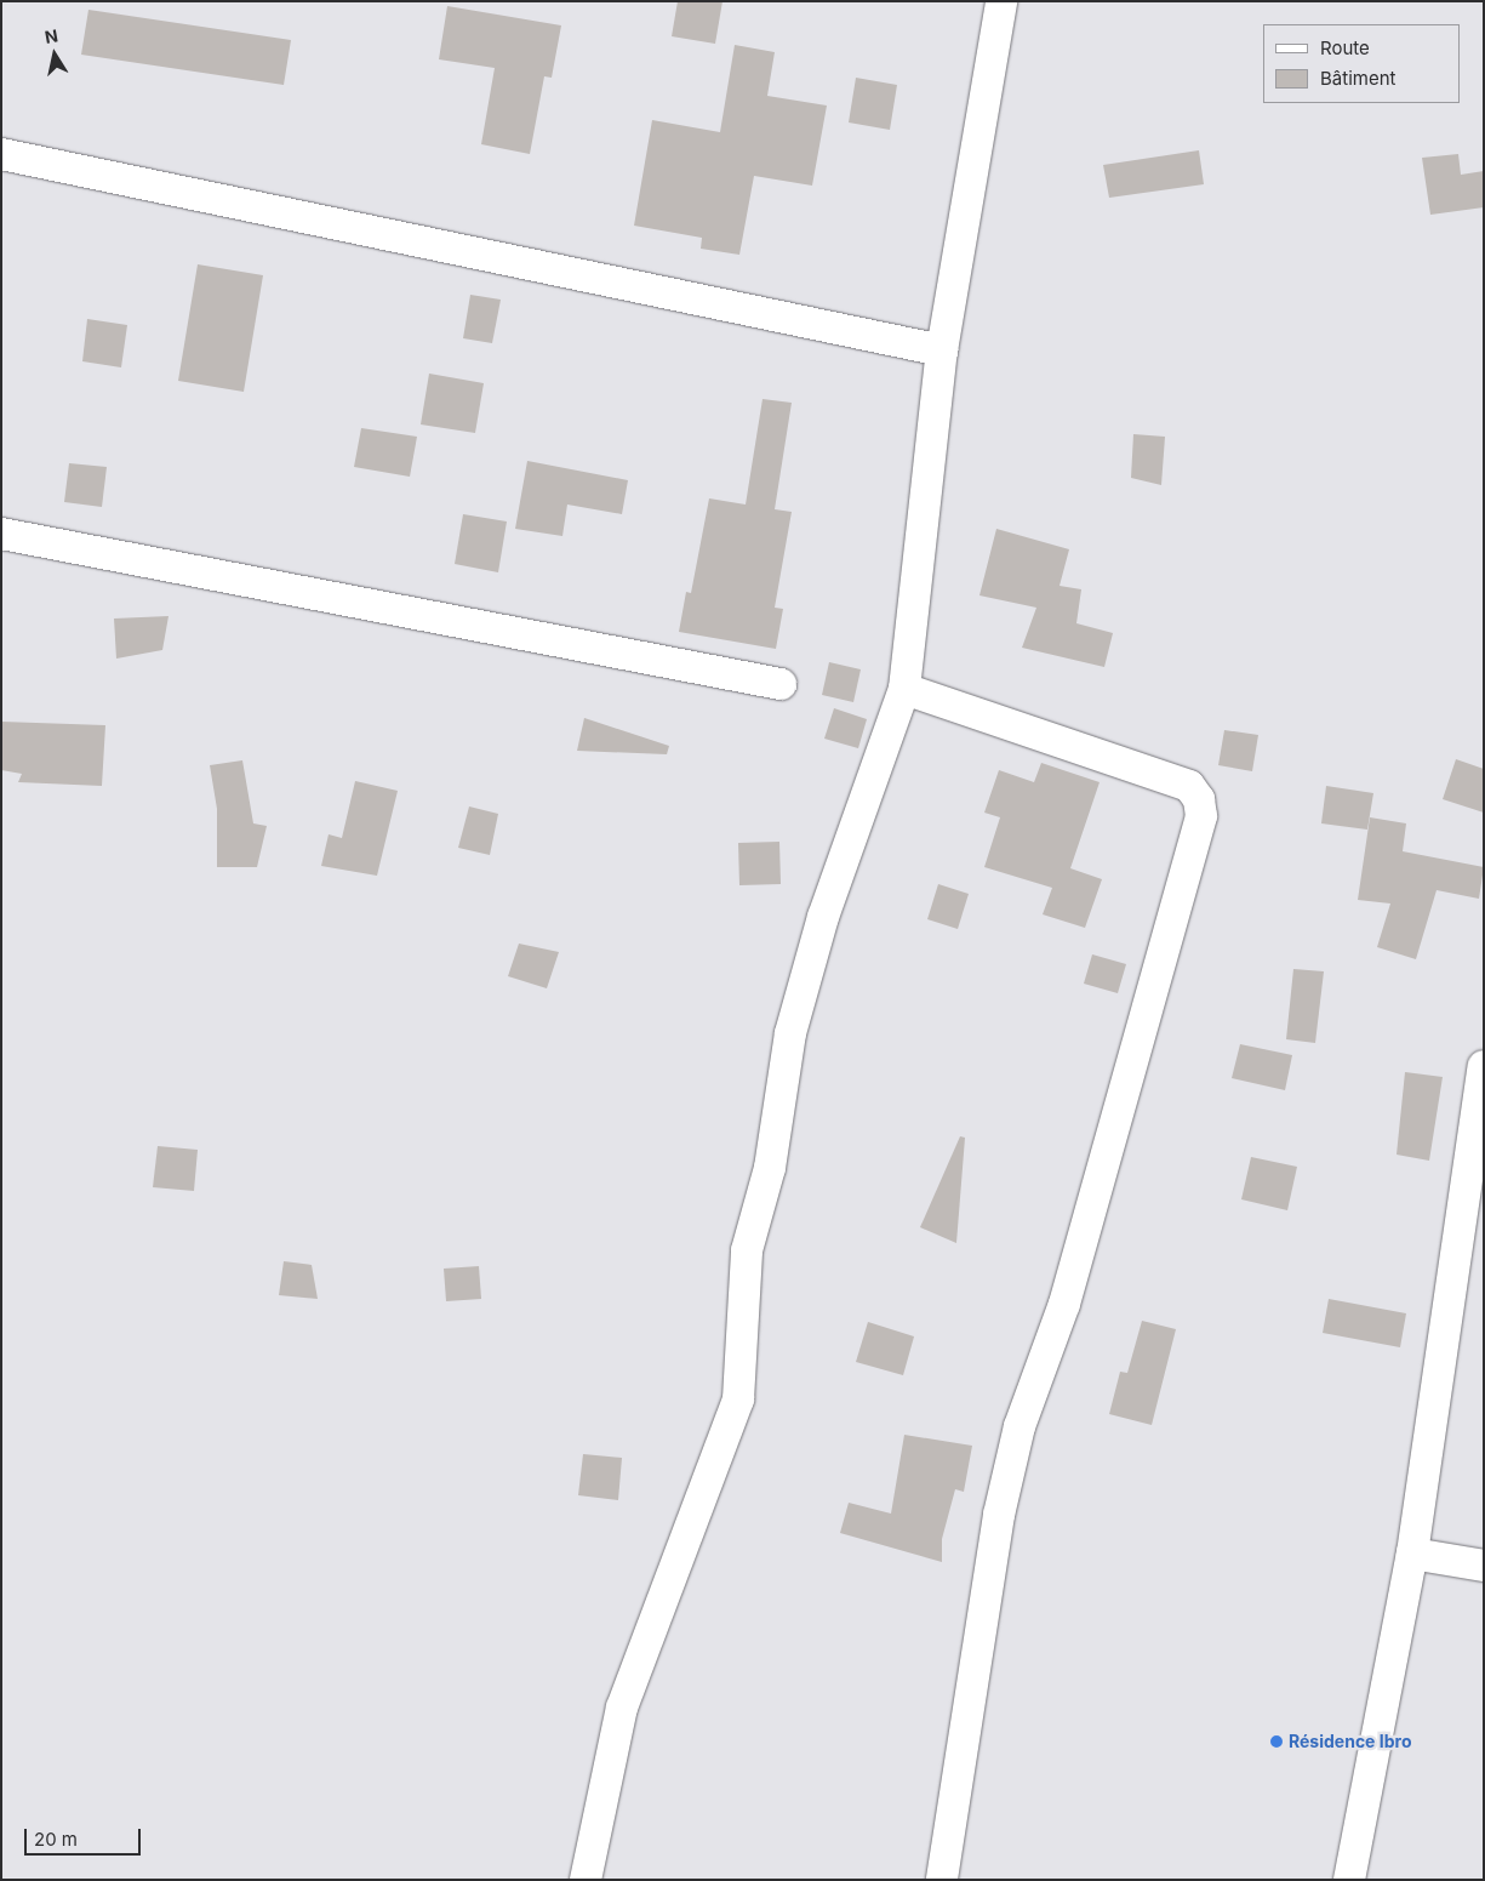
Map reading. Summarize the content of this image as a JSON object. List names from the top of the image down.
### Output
{
  "places": ["Résidence Ibro"],
  "legend": ["Route", "Bâtiment"],
  "scale_bar": "20 m",
  "north": "top"
}
